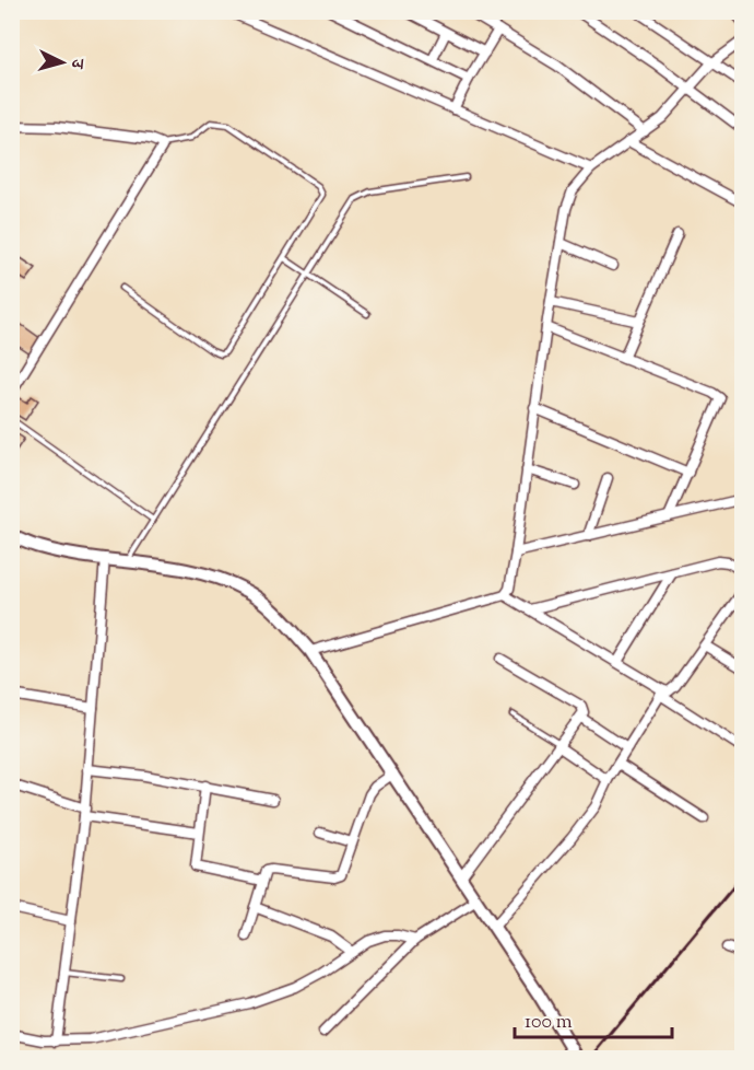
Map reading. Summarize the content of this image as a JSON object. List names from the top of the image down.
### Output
{
  "scale_bar": "100 m",
  "north": "right"
}
